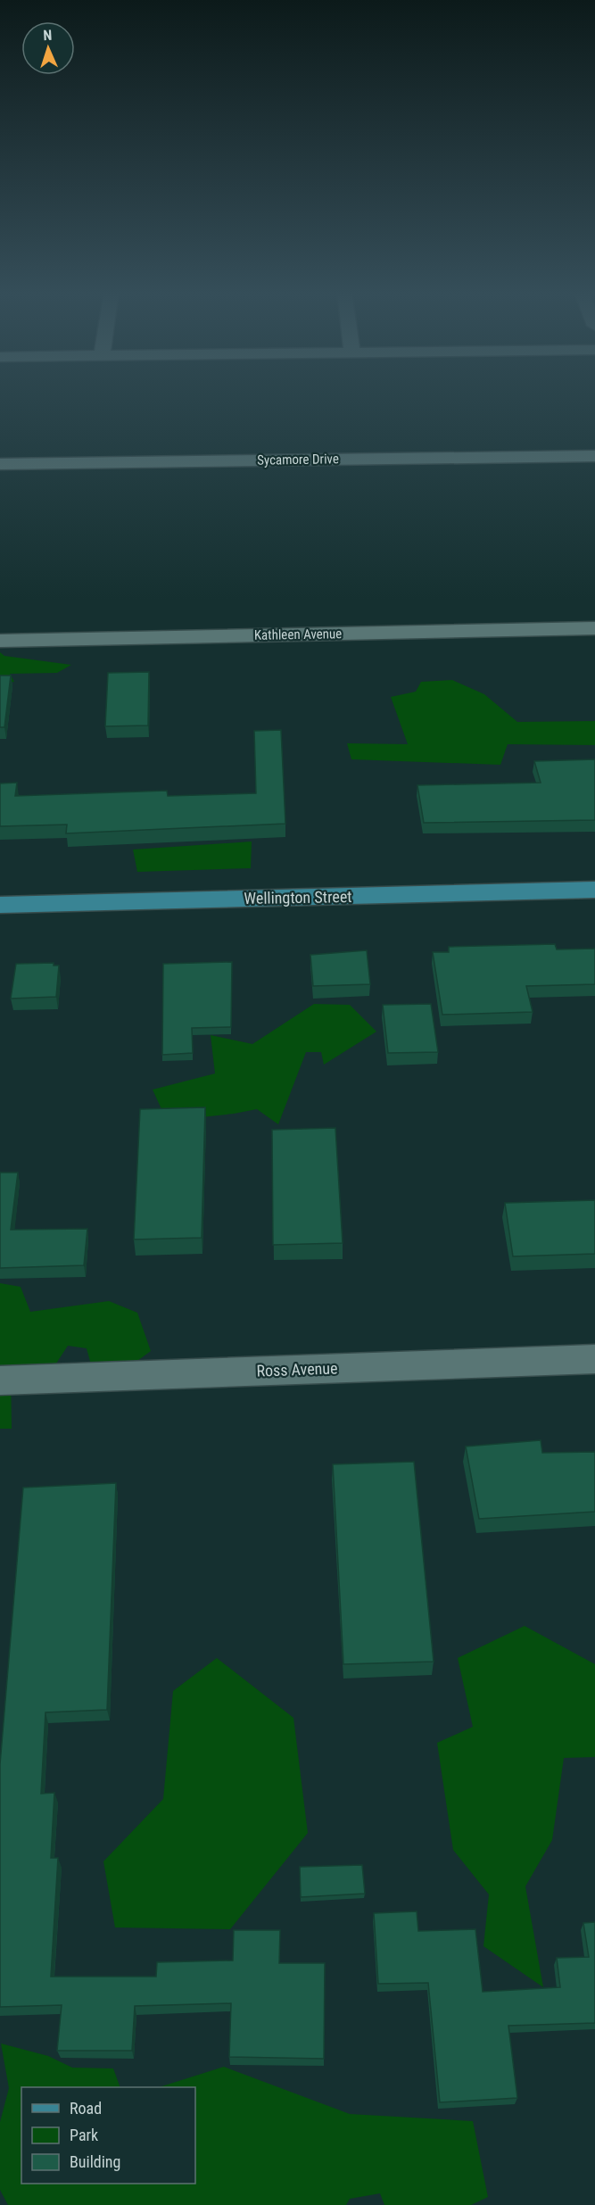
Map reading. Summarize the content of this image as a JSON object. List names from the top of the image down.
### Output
{
  "streets": {
    "main road": ["Wellington Street"],
    "street": ["Sycamore Drive", "Kathleen Avenue", "Ross Avenue"]
  },
  "legend": ["Road", "Park", "Building"],
  "north": "top"
}
